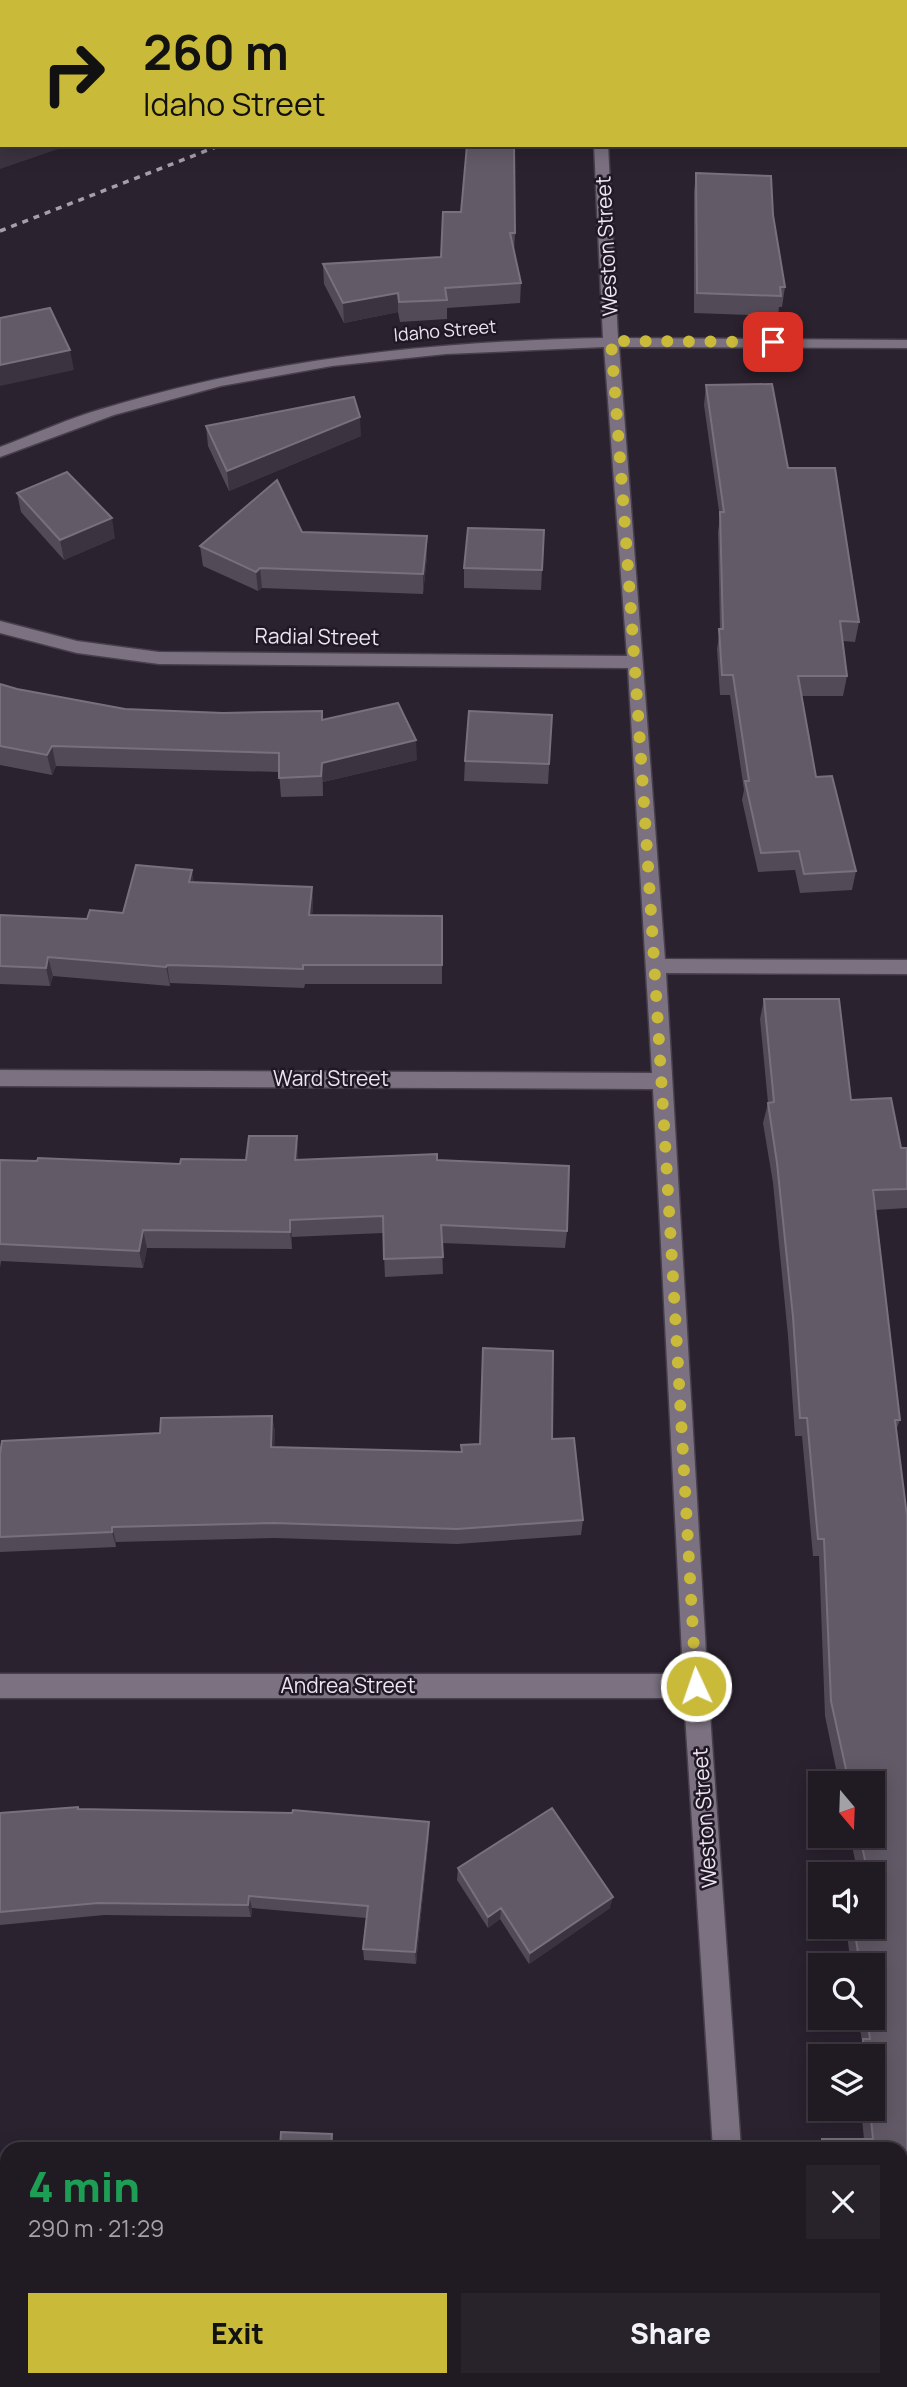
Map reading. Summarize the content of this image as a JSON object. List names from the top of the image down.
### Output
{
  "streets": {
    "street": [
      "Weston Street",
      "Idaho Street",
      "Radial Street",
      "Ward Street",
      "Andrea Street"
    ]
  },
  "crossings": [
    ["Weston Street", "Idaho Street"],
    ["Weston Street", "Radial Street"],
    ["Weston Street", "Ward Street"],
    ["Weston Street", "Andrea Street"]
  ],
  "north": "bottom",
  "page": {
    "turn": ["260 m", "Idaho Street"],
    "heading": ["4 min", "290 m · 21:29"],
    "buttons": ["Exit", "Share"]
  }
}
